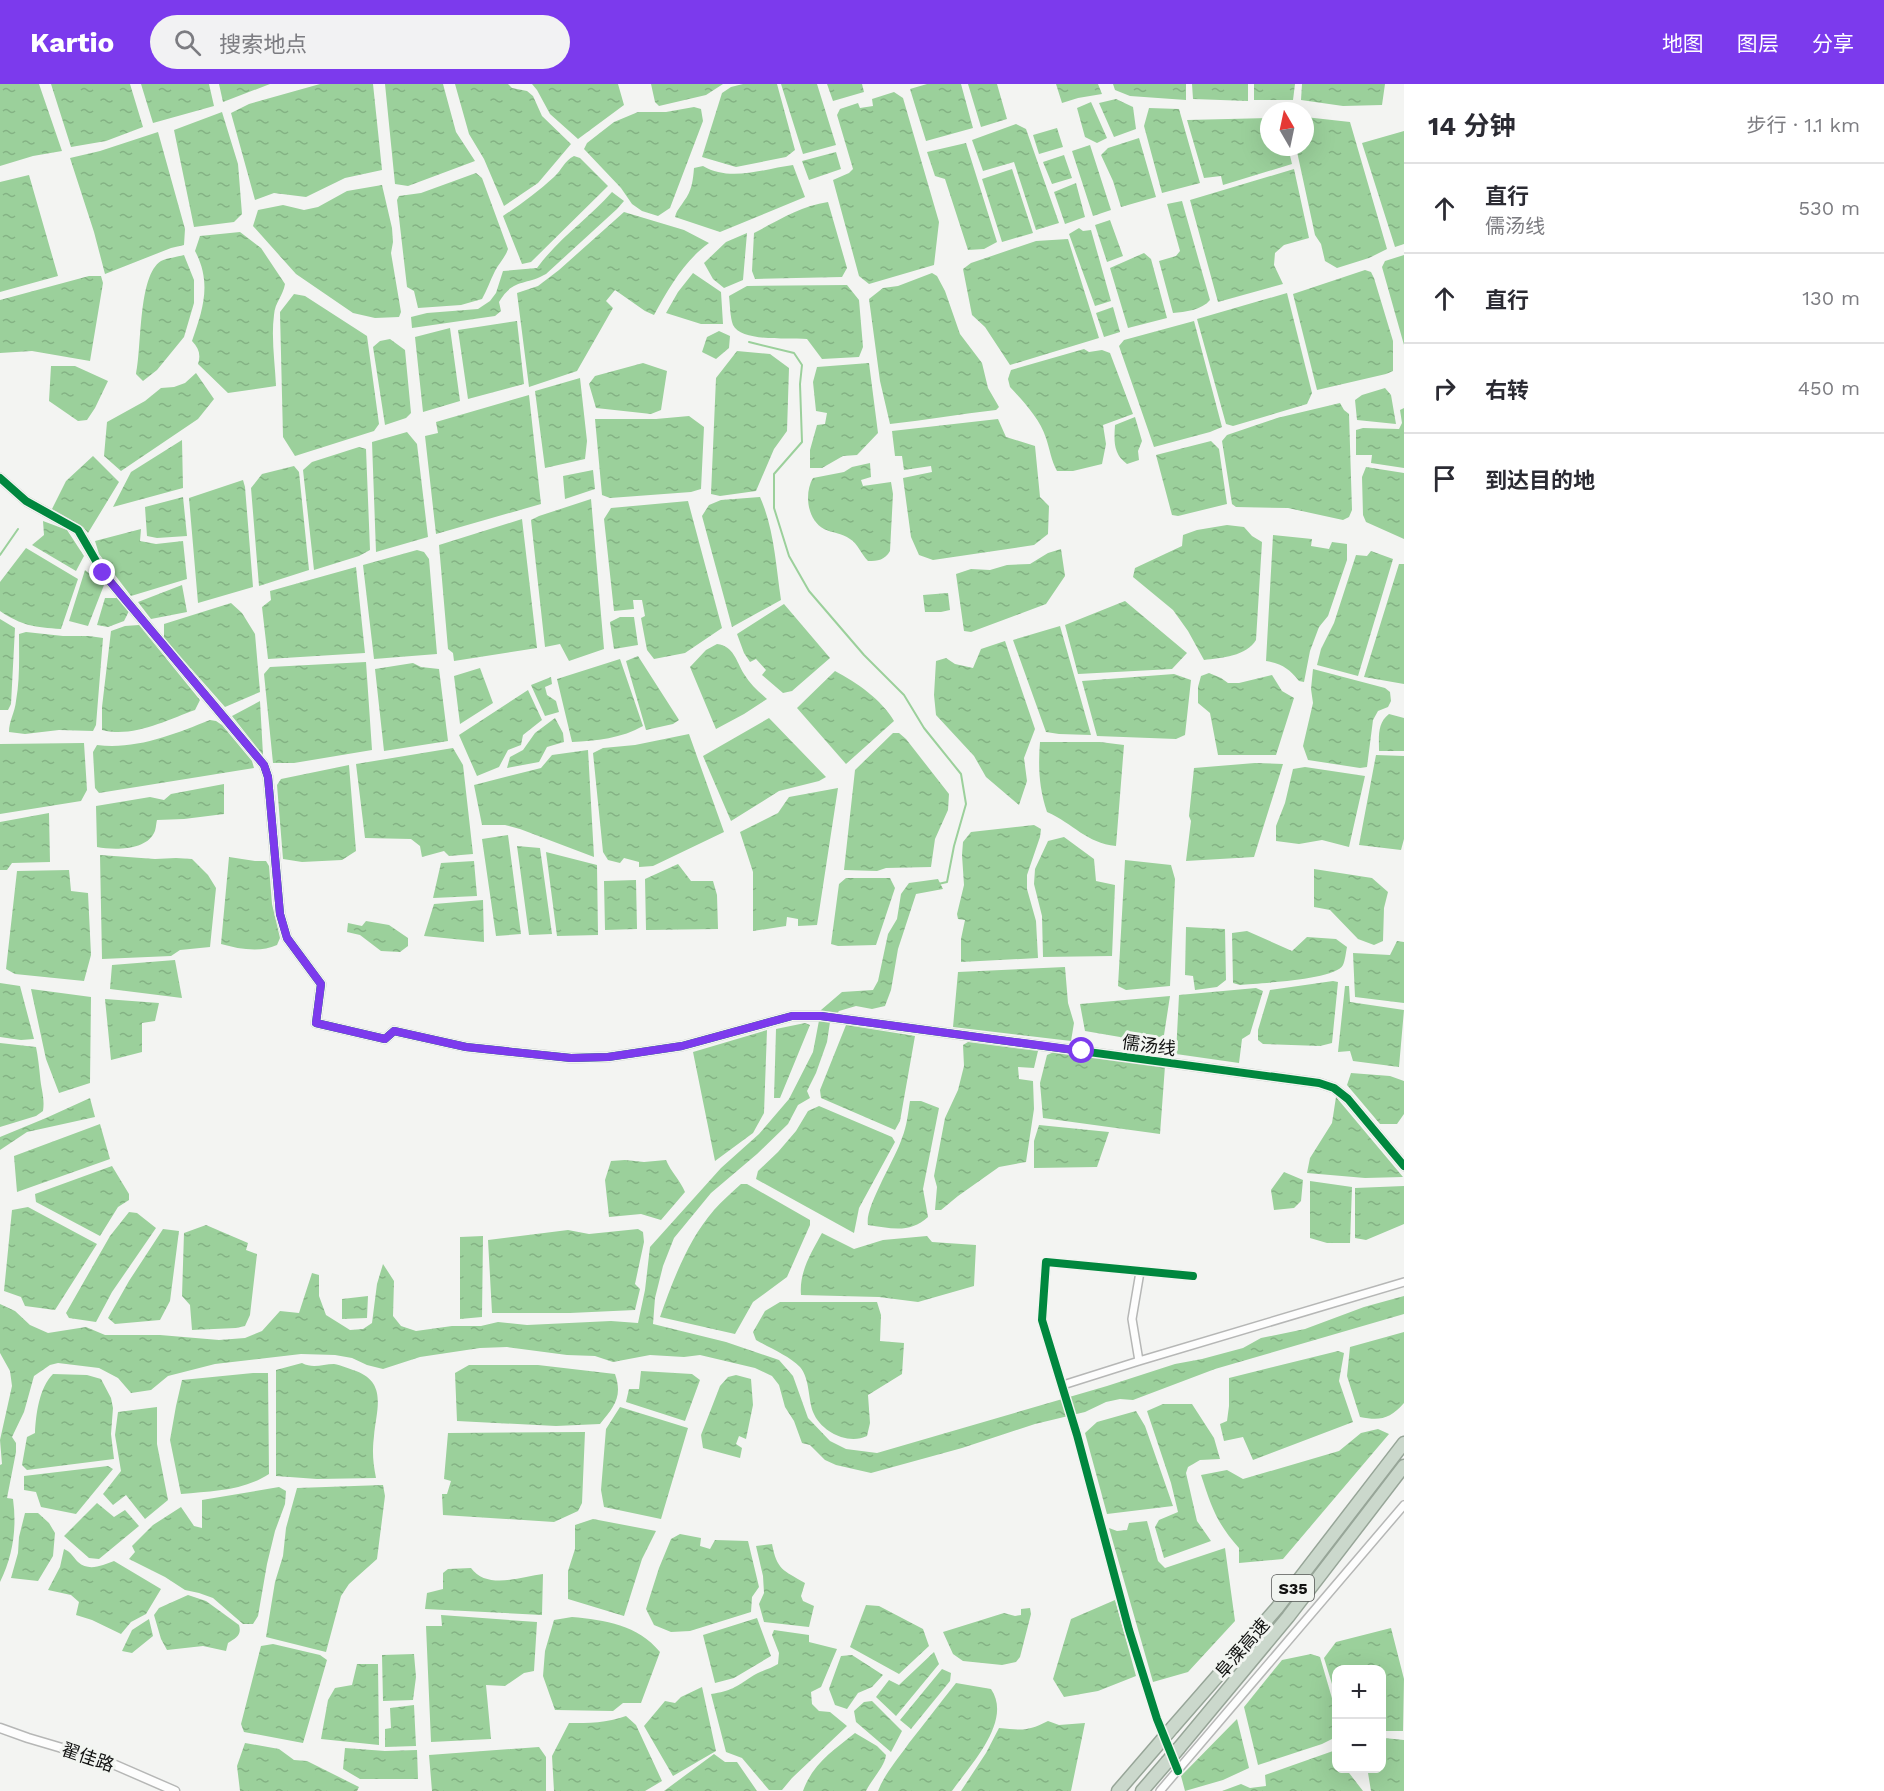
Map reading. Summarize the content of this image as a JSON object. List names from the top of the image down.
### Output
{
  "streets": {
    "highway": ["S35", "阜溧高速"],
    "street": ["儒汤线", "翟佳路"]
  },
  "north": "top",
  "page": {
    "header": "Kartio",
    "search": "搜索地点",
    "nav": ["地图", "图层", "分享"],
    "heading": ["14 分钟", "步行 · 1.1 km"],
    "list": [
      ["直行", "儒汤线", "530 m"],
      ["直行", "130 m"],
      ["右转", "450 m"],
      "到达目的地"
    ],
    "map_buttons": ["+", "−"]
  }
}
